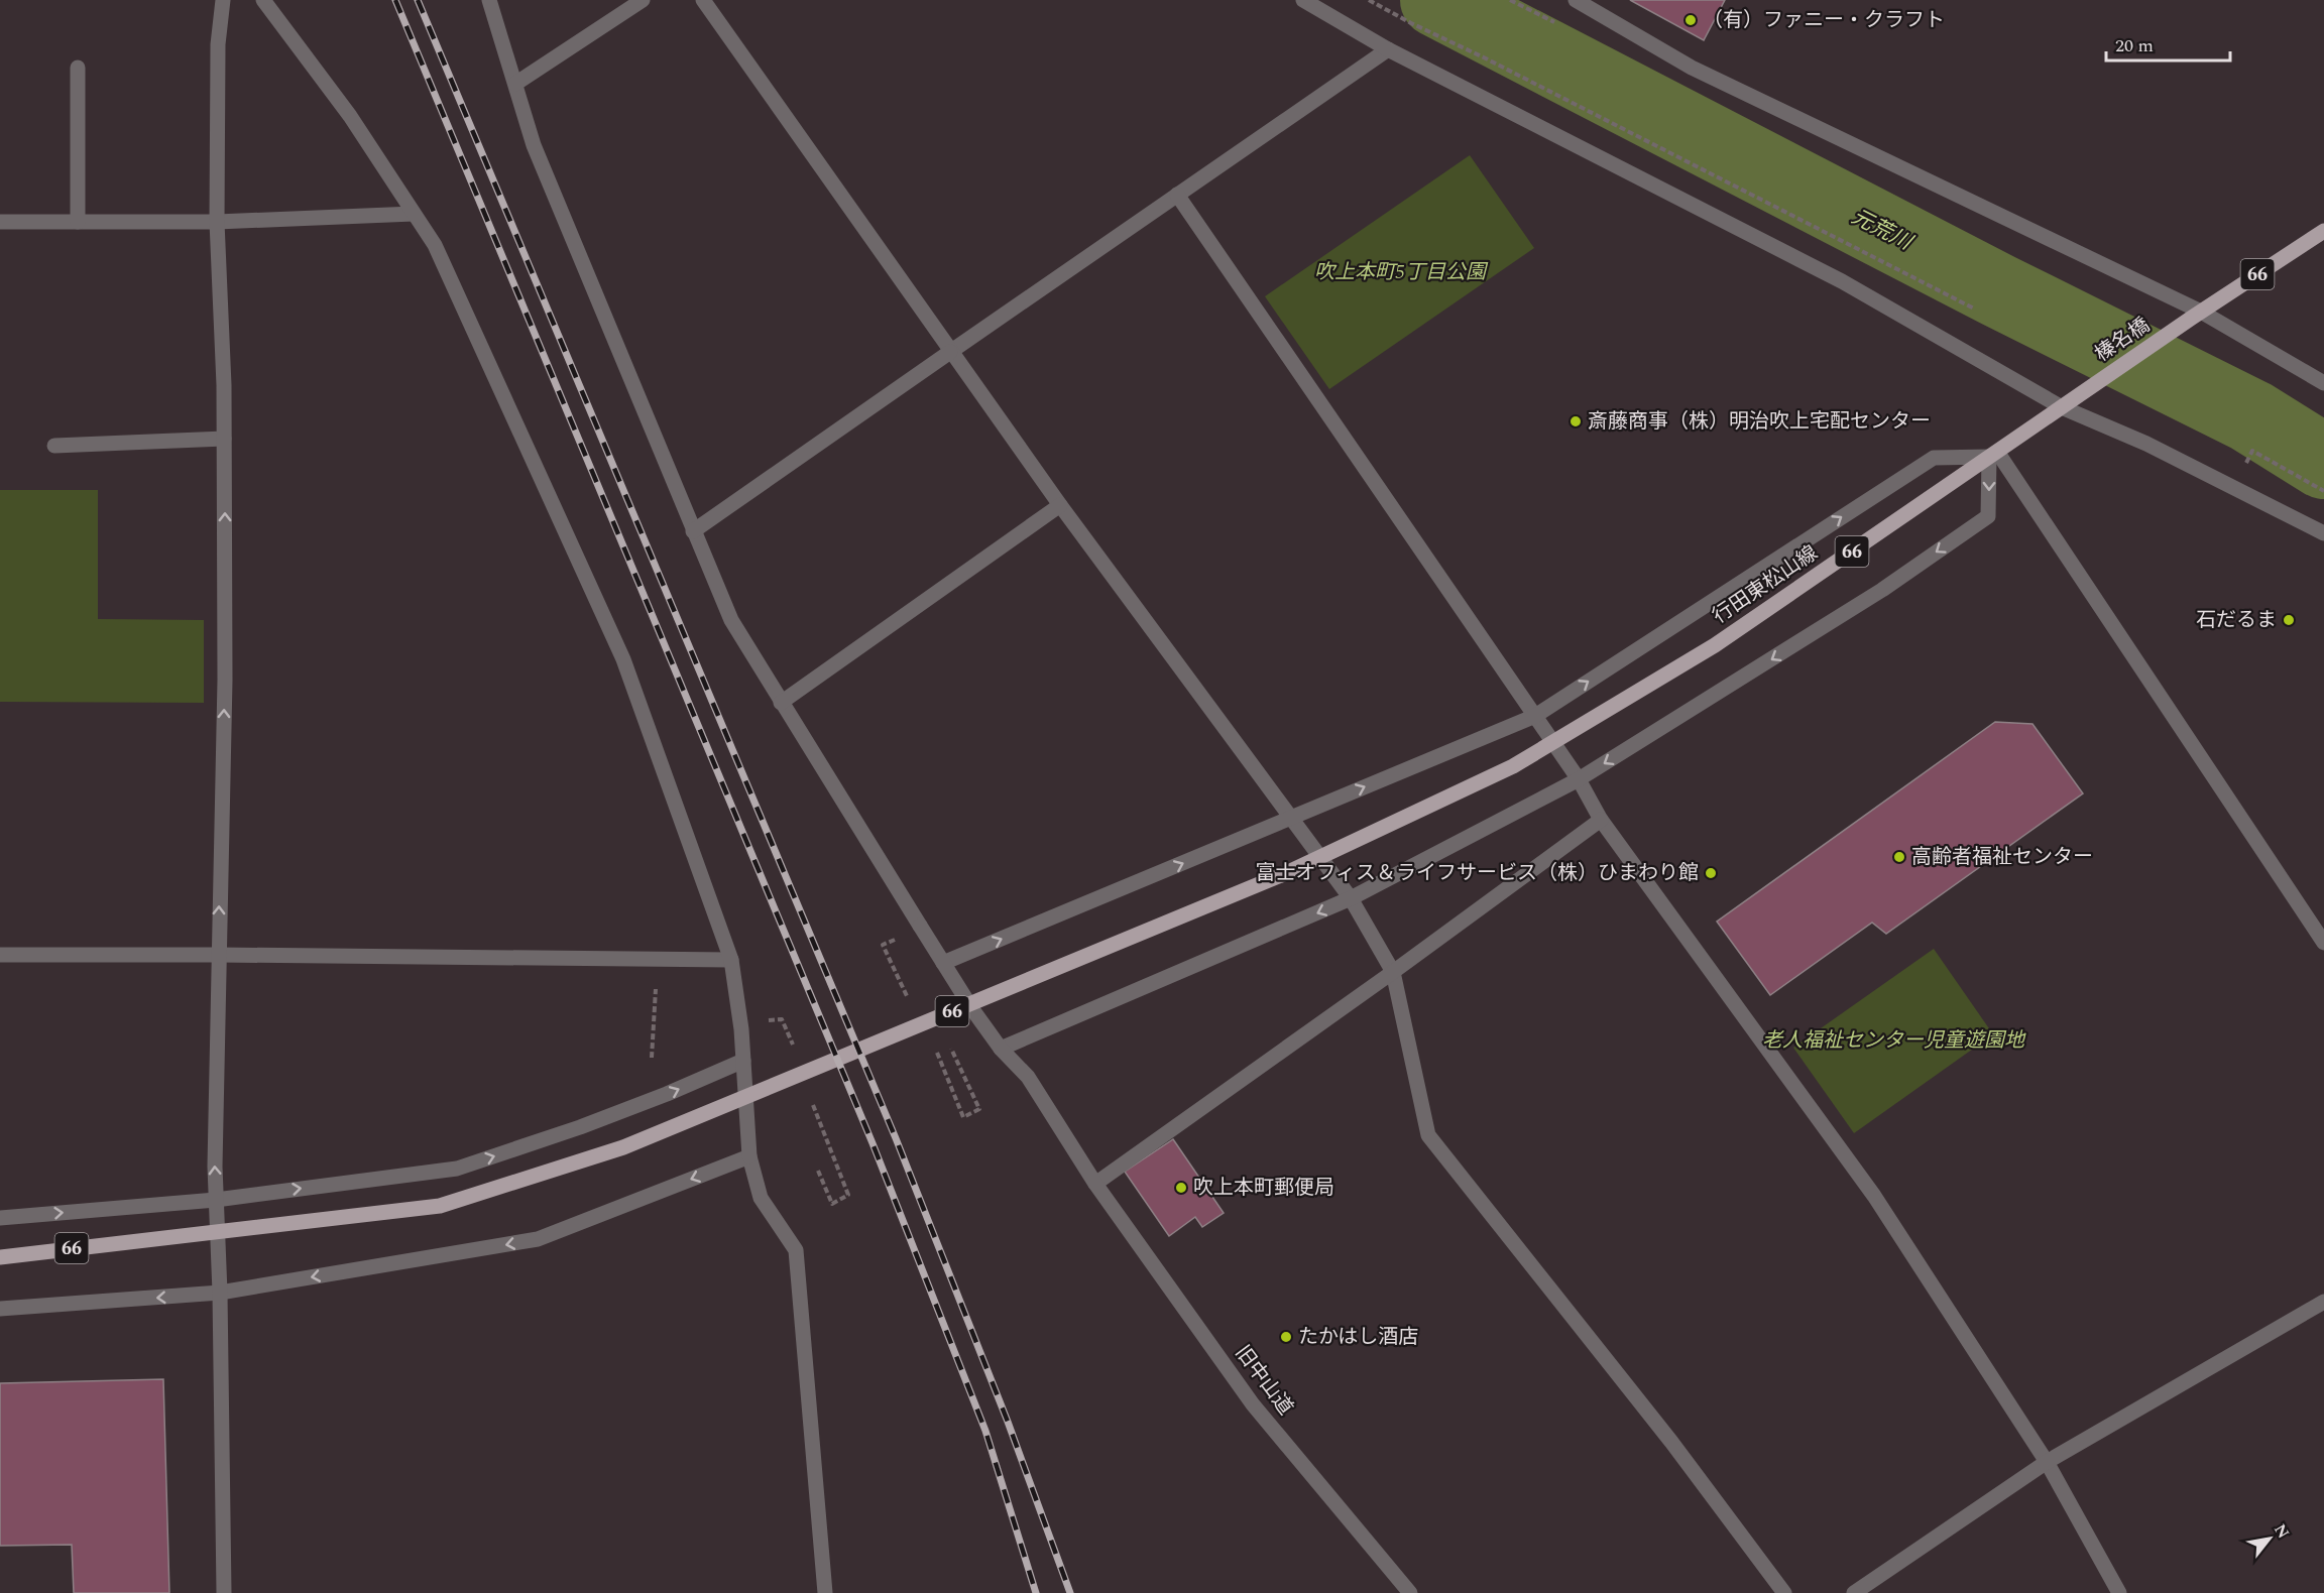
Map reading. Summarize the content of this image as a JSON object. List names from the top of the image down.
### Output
{
  "streets": {
    "main road": ["66", "榛名橋", "行田東松山線"],
    "street": ["旧中山道"]
  },
  "crossings": [
    ["66", "榛名橋"],
    ["66", "行田東松山線"]
  ],
  "water": ["元荒川"],
  "parks": ["吹上本町5丁目公園", "老人福祉センター児童遊園地"],
  "places": [
    "（有）ファニー・クラフト",
    "斎藤商事（株）明治吹上宅配センター",
    "石だるま",
    "高齢者福祉センター",
    "富士オフィス＆ライフサービス（株）ひまわり館",
    "吹上本町郵便局",
    "たかはし酒店"
  ],
  "scale_bar": "20 m",
  "north": "top right"
}
